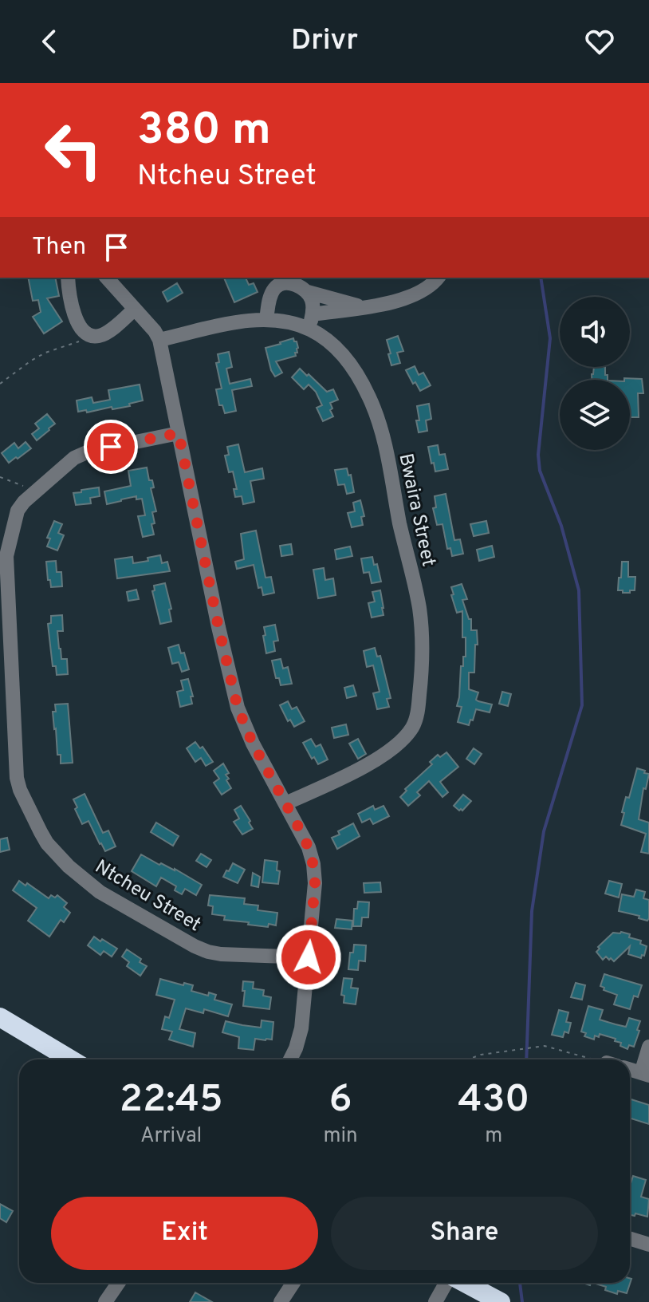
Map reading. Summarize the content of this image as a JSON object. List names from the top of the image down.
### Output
{
  "streets": {
    "street": ["Bwaira Street", "Ntcheu Street"]
  },
  "page": {
    "header": "Drivr",
    "turn": ["380 m", "Ntcheu Street"],
    "then": "Then",
    "eta": [
      "22:45",
      "Arrival",
      "6",
      "min",
      "430",
      "m"
    ],
    "buttons": ["Exit", "Share"]
  }
}
